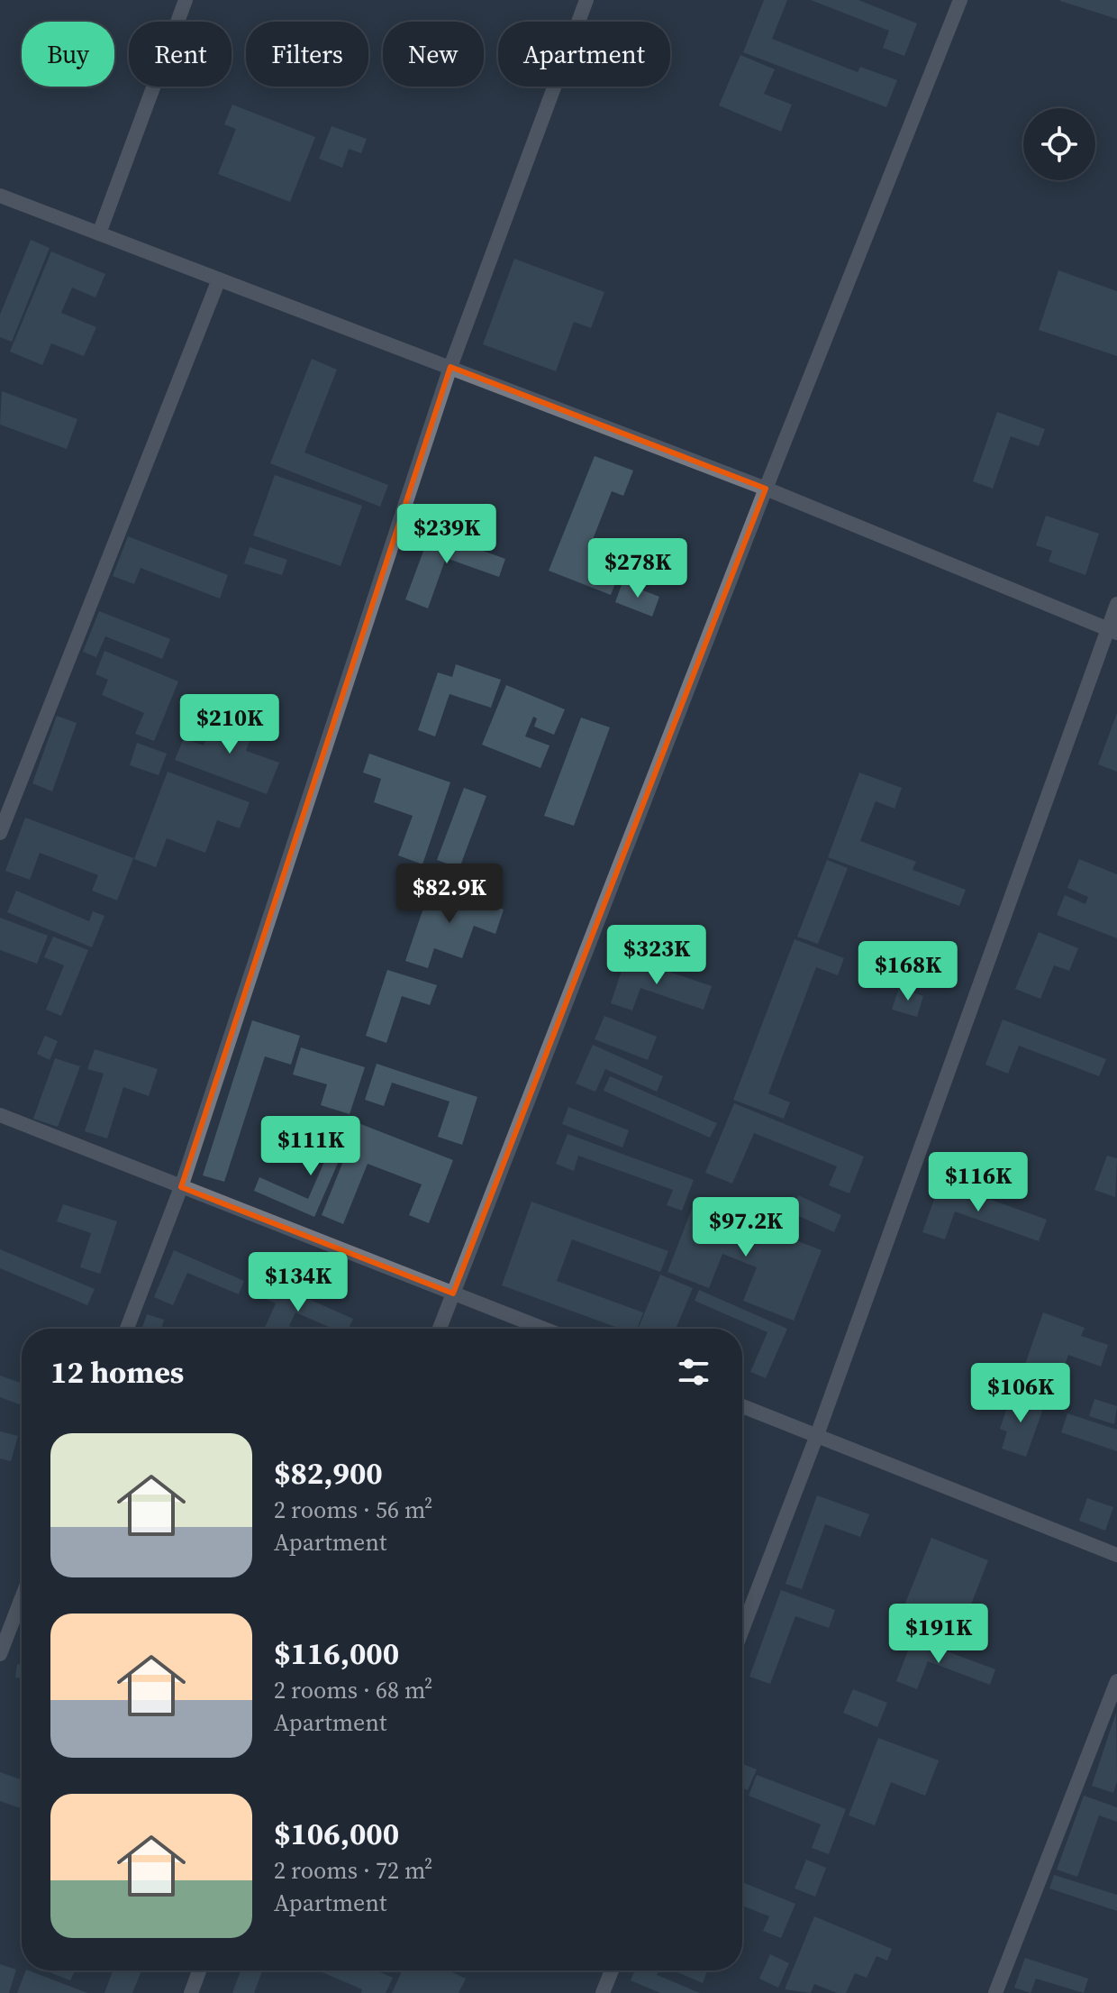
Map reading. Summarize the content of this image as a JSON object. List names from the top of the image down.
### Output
{
  "page": {
    "chip": [
      "Buy",
      "Rent",
      "Filters",
      "New",
      "Apartment"
    ],
    "price": [
      "$239K",
      "$278K",
      "$210K",
      "$82.9K",
      "$323K",
      "$168K",
      "$111K",
      "$116K",
      "$97.2K",
      "$134K",
      "$106K",
      "$191K"
    ],
    "heading": "12 homes",
    "list": [
      {
        "name": "$82,900",
        "note": "2 rooms · 56 m² · Apartment"
      },
      {
        "name": "$116,000",
        "note": "2 rooms · 68 m² · Apartment"
      },
      {
        "name": "$106,000",
        "note": "2 rooms · 72 m² · Apartment"
      }
    ]
  }
}
